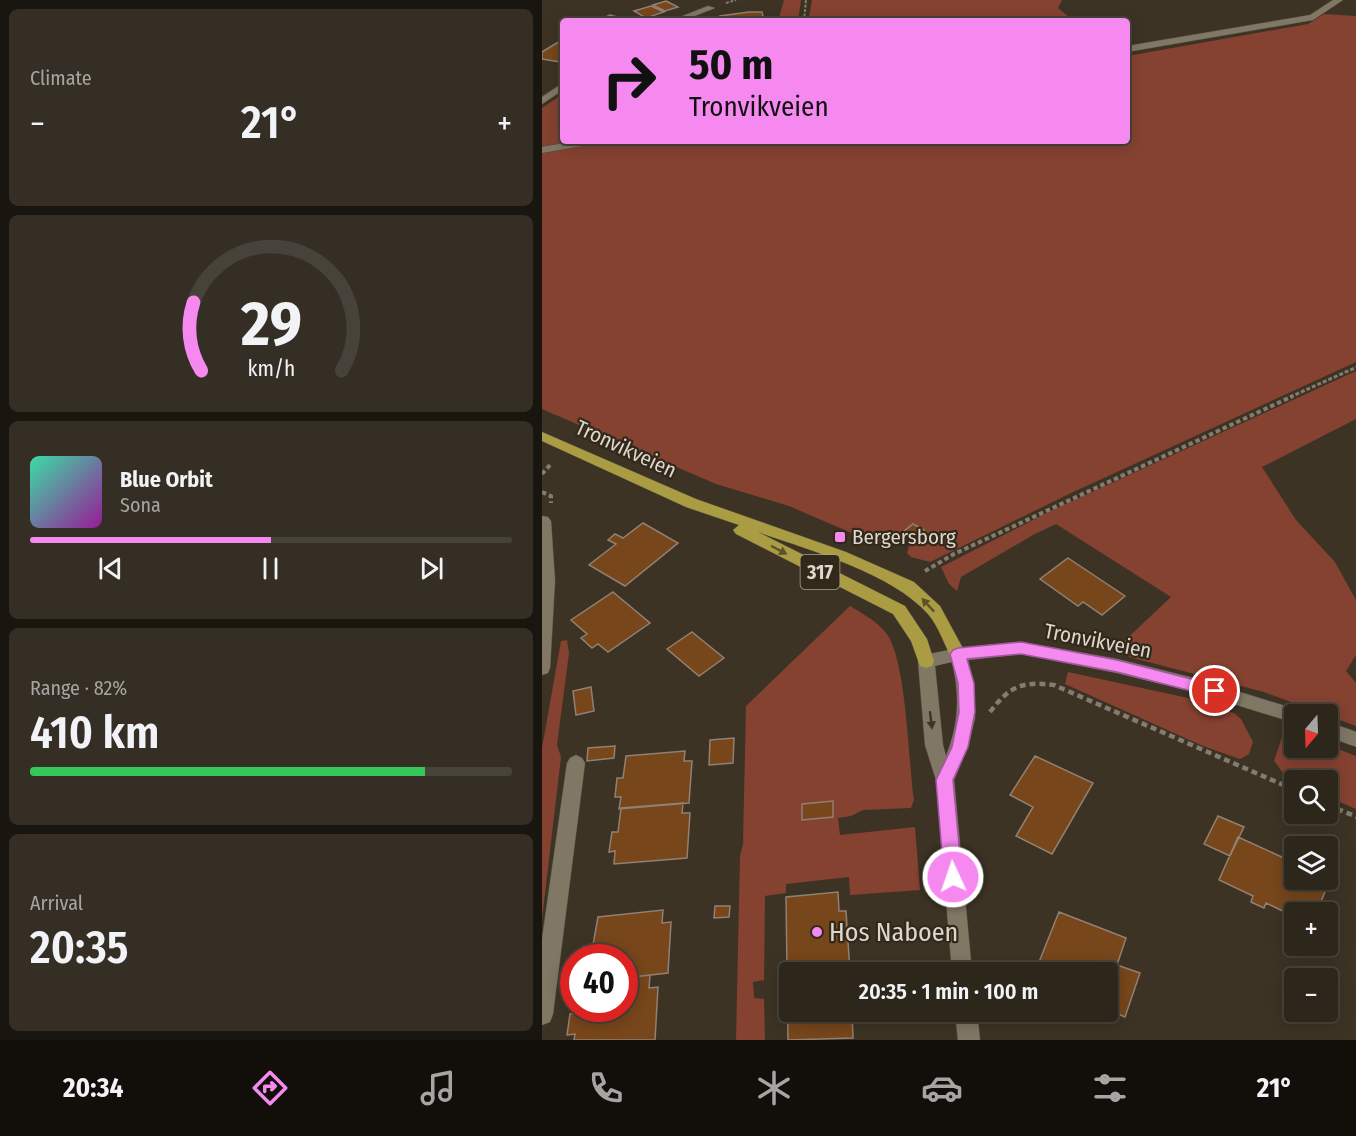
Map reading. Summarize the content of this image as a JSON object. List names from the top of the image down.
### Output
{
  "streets": {
    "main road": ["Tronvikveien", "317"]
  },
  "places": {
    "transit": ["Bergersborg"],
    "other": ["Hos Naboen"]
  },
  "north": "bottom",
  "page": {
    "tile": [
      "Climate",
      ["Range · 82%", "410 km"],
      ["Arrival", "20:35"]
    ],
    "turn": ["50 m", "Tronvikveien"],
    "heat": ["−", "21°", "+"],
    "song": ["Blue Orbit", "Sona"],
    "map_buttons": ["+", "−"],
    "limit": "40",
    "trip": "20:35 · 1 min · 100 m",
    "tabs": ["20:34", "21°"],
    "gauge": ["29", "km/h"]
  }
}
